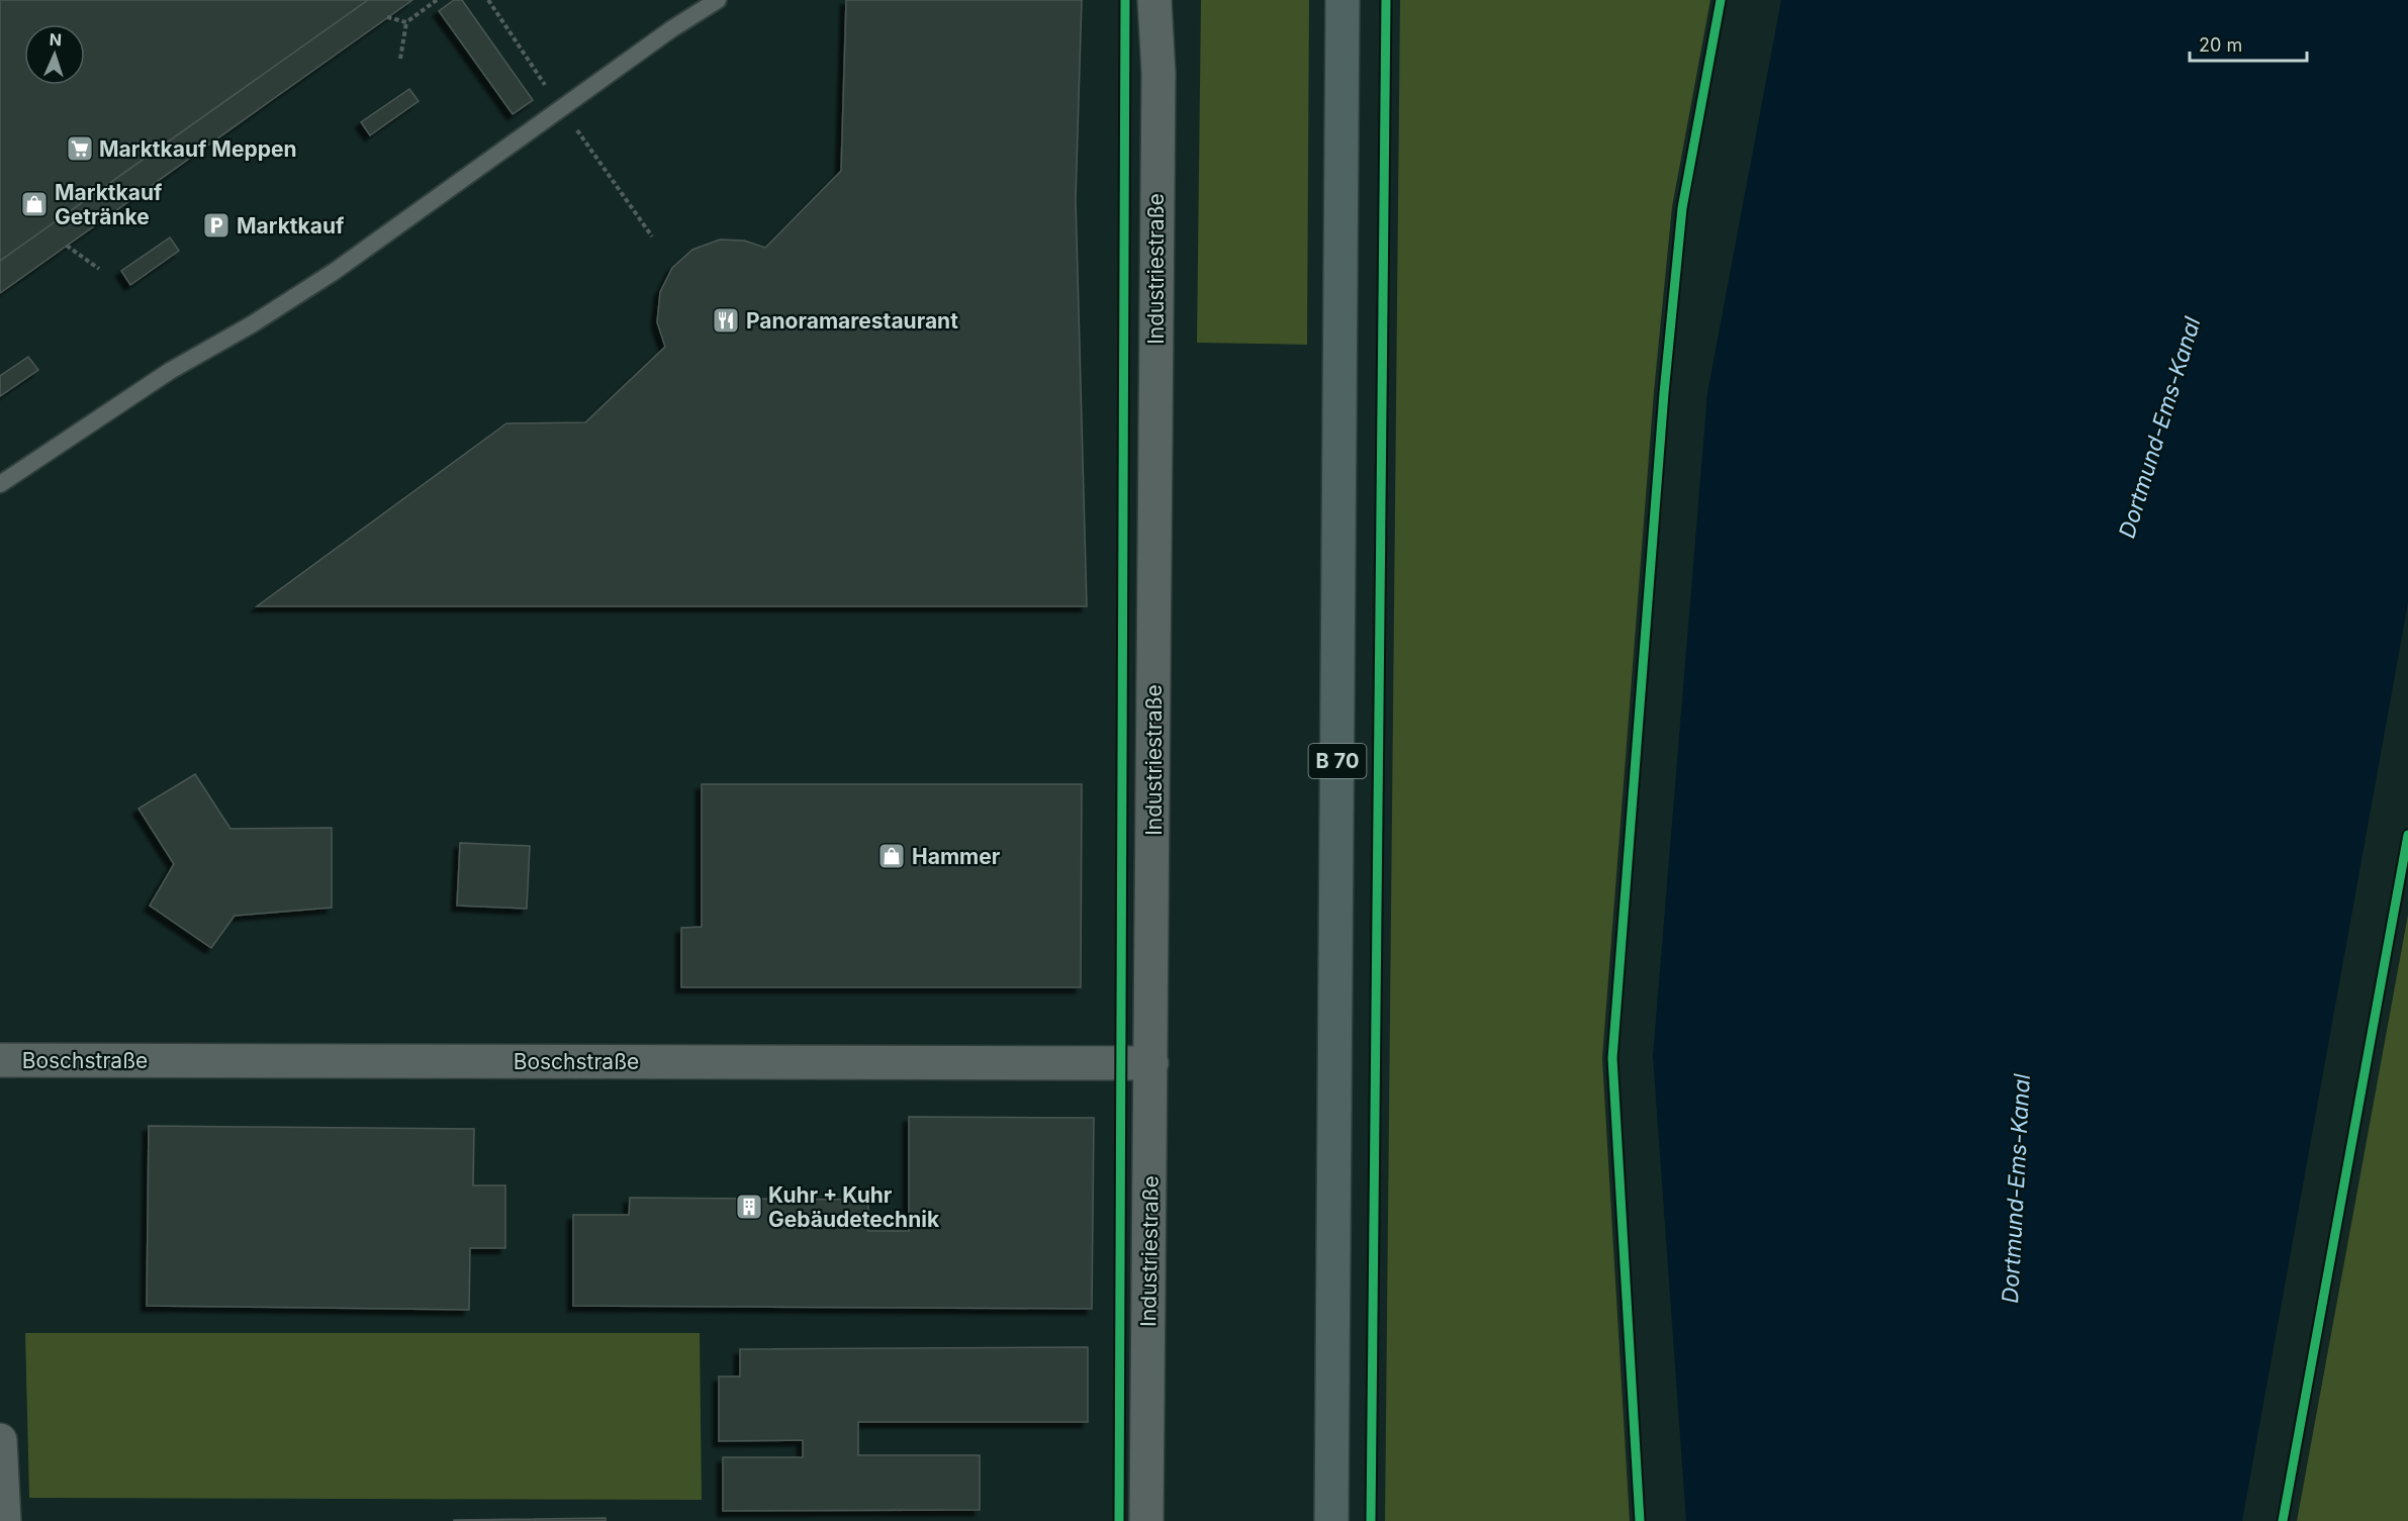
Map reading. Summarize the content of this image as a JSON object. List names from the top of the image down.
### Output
{
  "streets": {
    "main road": ["B 70"],
    "street": ["Industriestraße", "Boschstraße"]
  },
  "crossings": [
    ["Industriestraße", "Boschstraße"]
  ],
  "water": ["Dortmund-Ems-Kanal"],
  "places": {
    "supermarket": ["Marktkauf Meppen"],
    "shop": ["Marktkauf Getränke", "Hammer"],
    "parking": ["Marktkauf"],
    "restaurant": ["Panoramarestaurant"],
    "building": ["Kuhr + Kuhr Gebäudetechnik"]
  },
  "scale_bar": "20 m",
  "north": "top"
}
